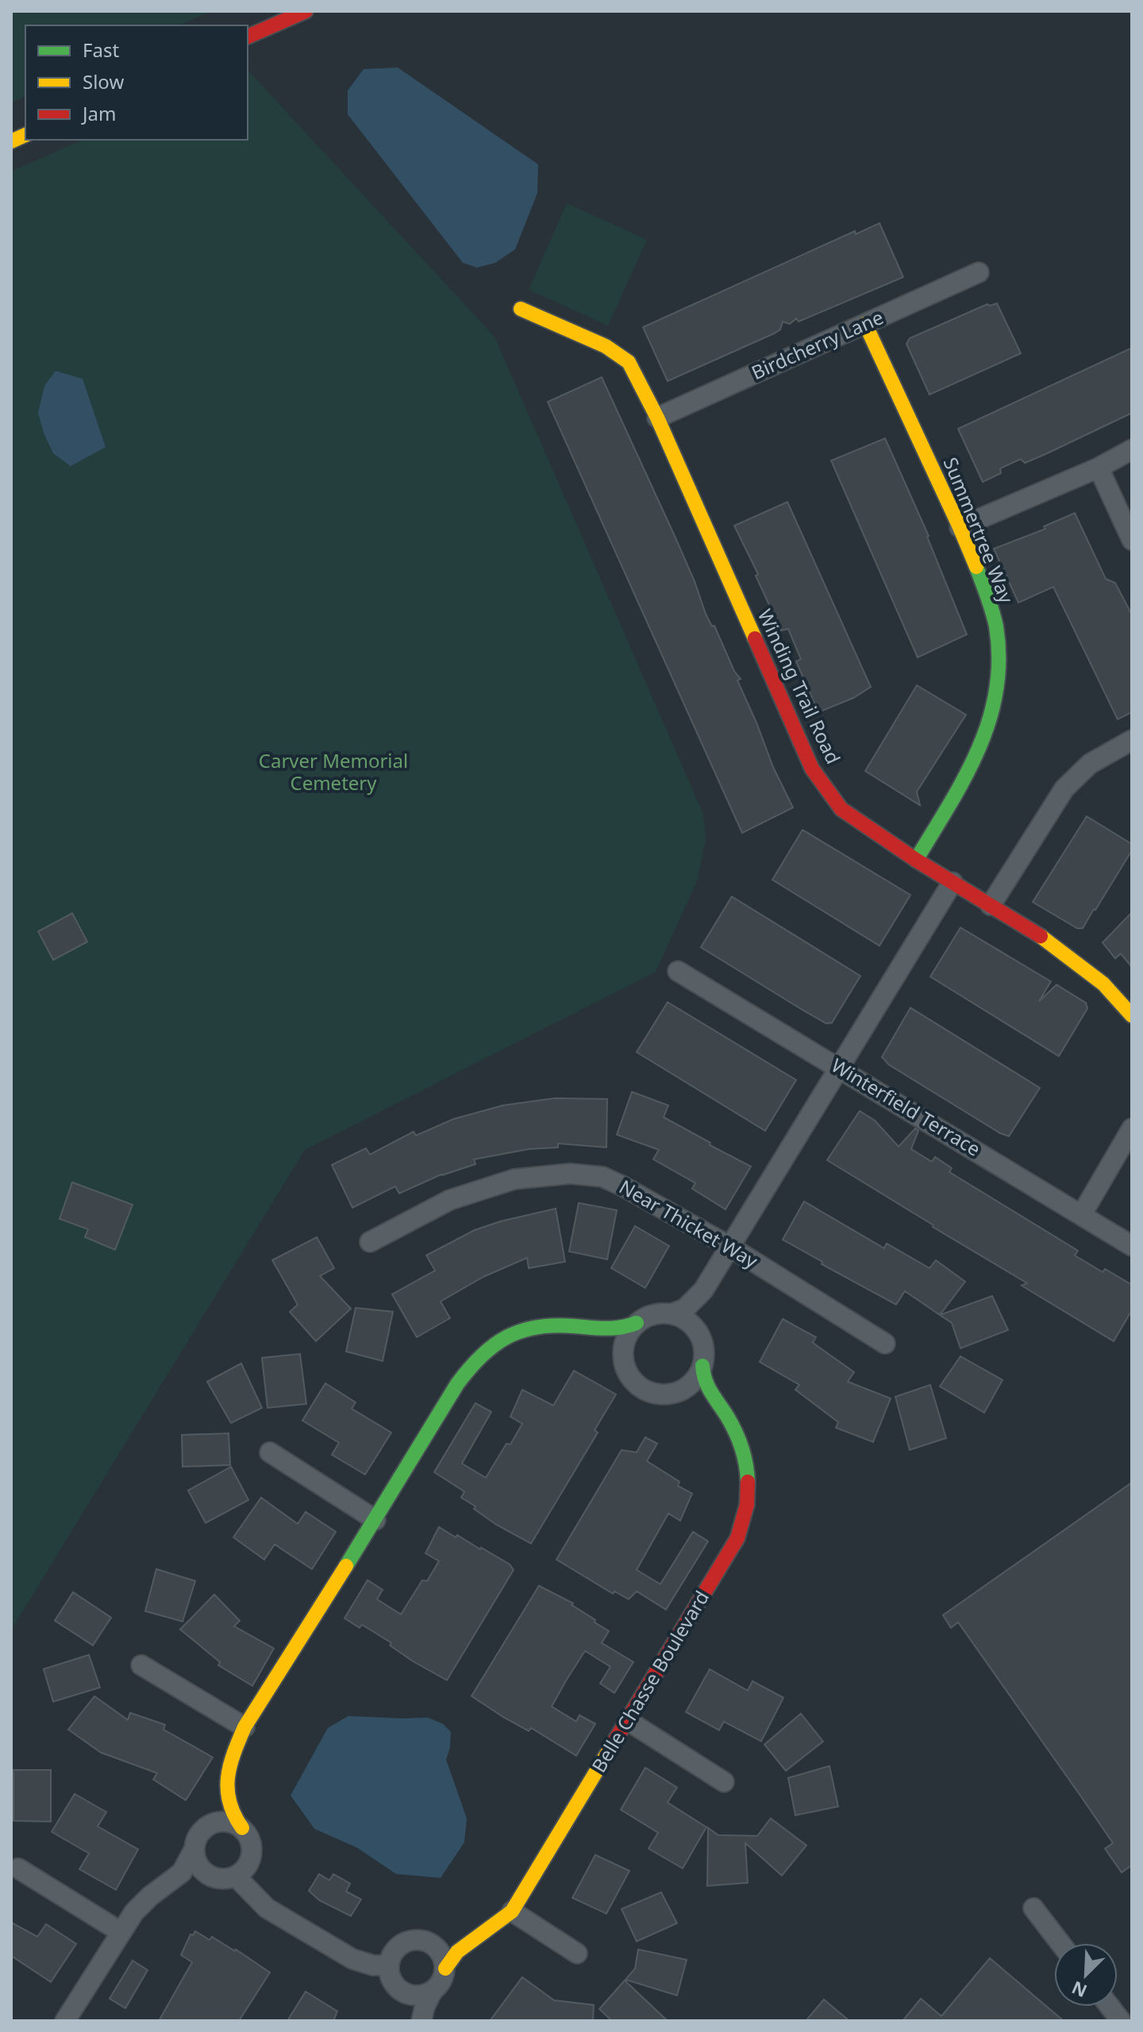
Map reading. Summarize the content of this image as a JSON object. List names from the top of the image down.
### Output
{
  "streets": {
    "street": [
      "Birdcherry Lane",
      "Summertree Way",
      "Winding Trail Road",
      "Winterfield Terrace",
      "Near Thicket Way",
      "Belle Chasse Boulevard"
    ]
  },
  "crossings": [
    ["Birdcherry Lane", "Summertree Way"],
    ["Birdcherry Lane", "Winding Trail Road"],
    ["Summertree Way", "Winding Trail Road"],
    ["Winding Trail Road", "Belle Chasse Boulevard"],
    ["Winterfield Terrace", "Belle Chasse Boulevard"],
    ["Near Thicket Way", "Belle Chasse Boulevard"]
  ],
  "parks": ["Carver Memorial Cemetery"],
  "legend": ["Fast", "Slow", "Jam"],
  "north": "bottom left"
}
